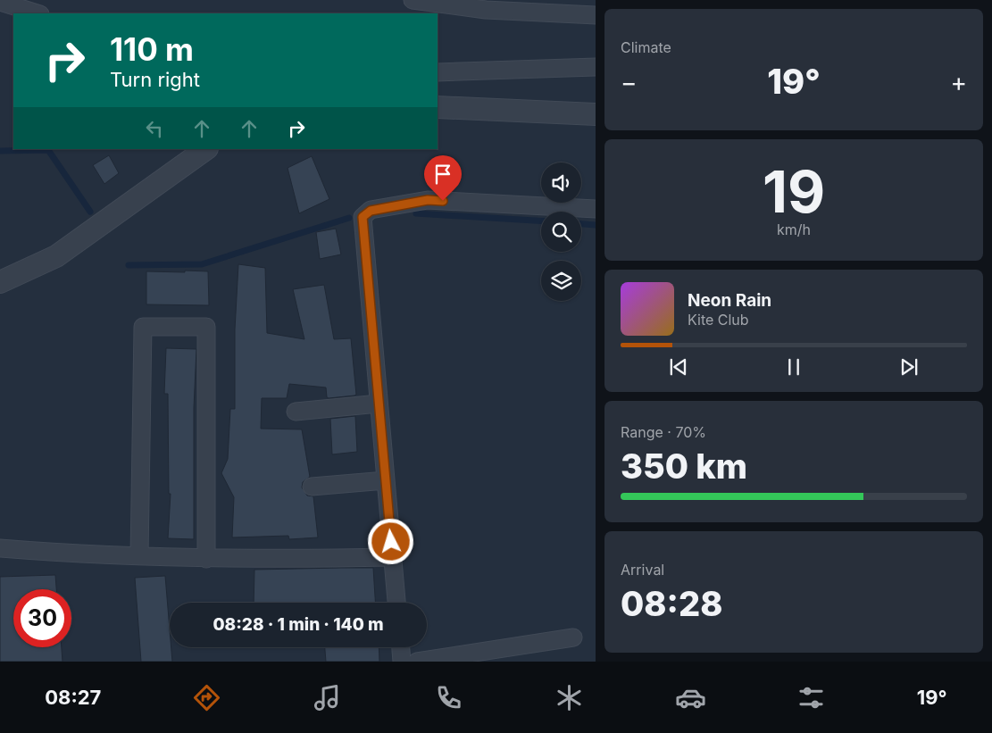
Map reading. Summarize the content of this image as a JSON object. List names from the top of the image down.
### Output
{
  "page": {
    "tile": [
      "Climate",
      ["19", "km/h"],
      ["Range · 70%", "350 km"],
      ["Arrival", "08:28"]
    ],
    "turn": ["110 m", "Turn right"],
    "heat": ["−", "19°", "+"],
    "song": ["Neon Rain", "Kite Club"],
    "limit": "30",
    "trip": "08:28 · 1 min · 140 m",
    "tabs": ["08:27", "19°"]
  }
}
